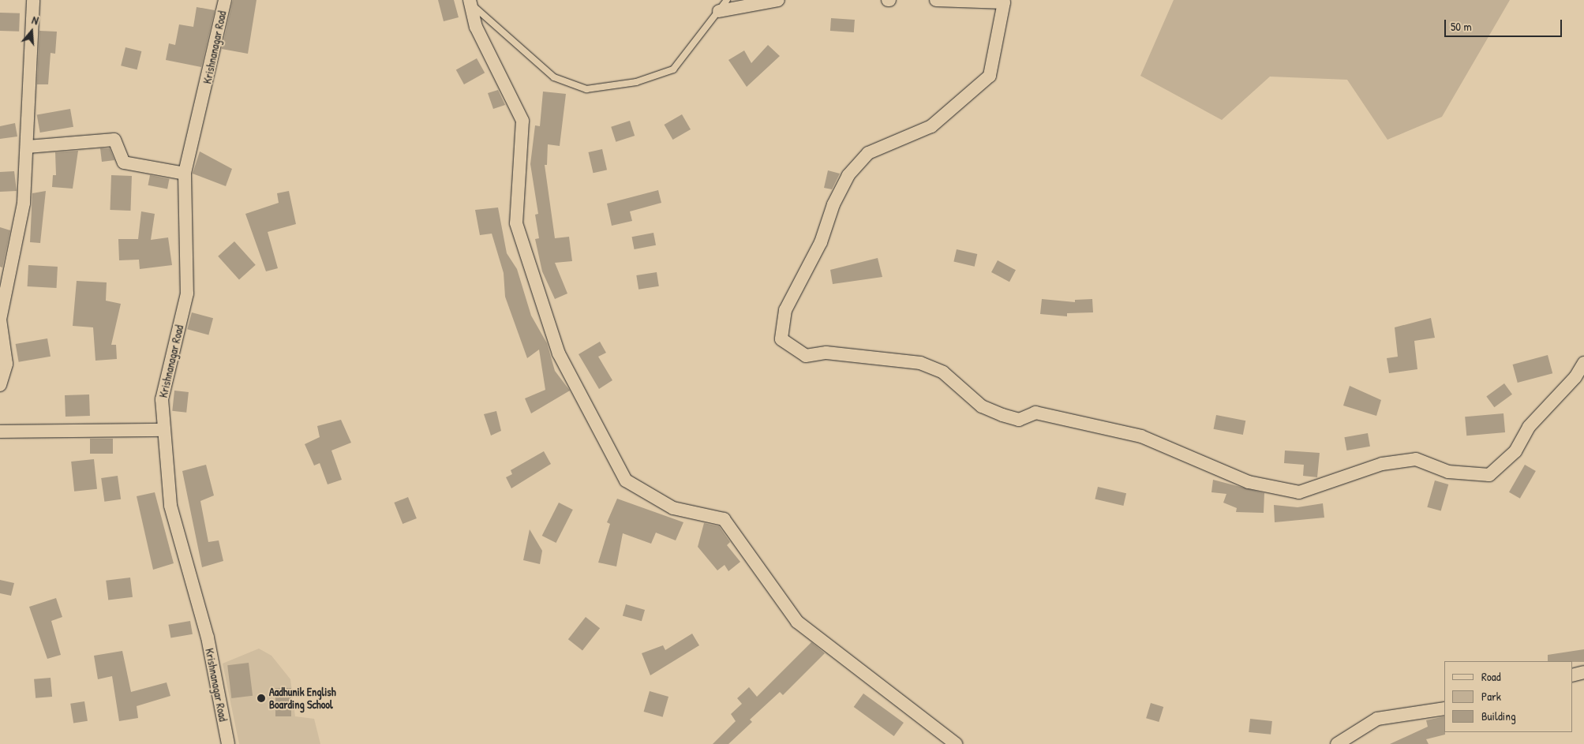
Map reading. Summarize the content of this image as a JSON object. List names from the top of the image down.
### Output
{
  "streets": {
    "street": ["Krishnanagar Road"]
  },
  "places": ["Aadhunik English Boarding School"],
  "legend": ["Road", "Park", "Building"],
  "scale_bar": "50 m",
  "north": "top"
}
